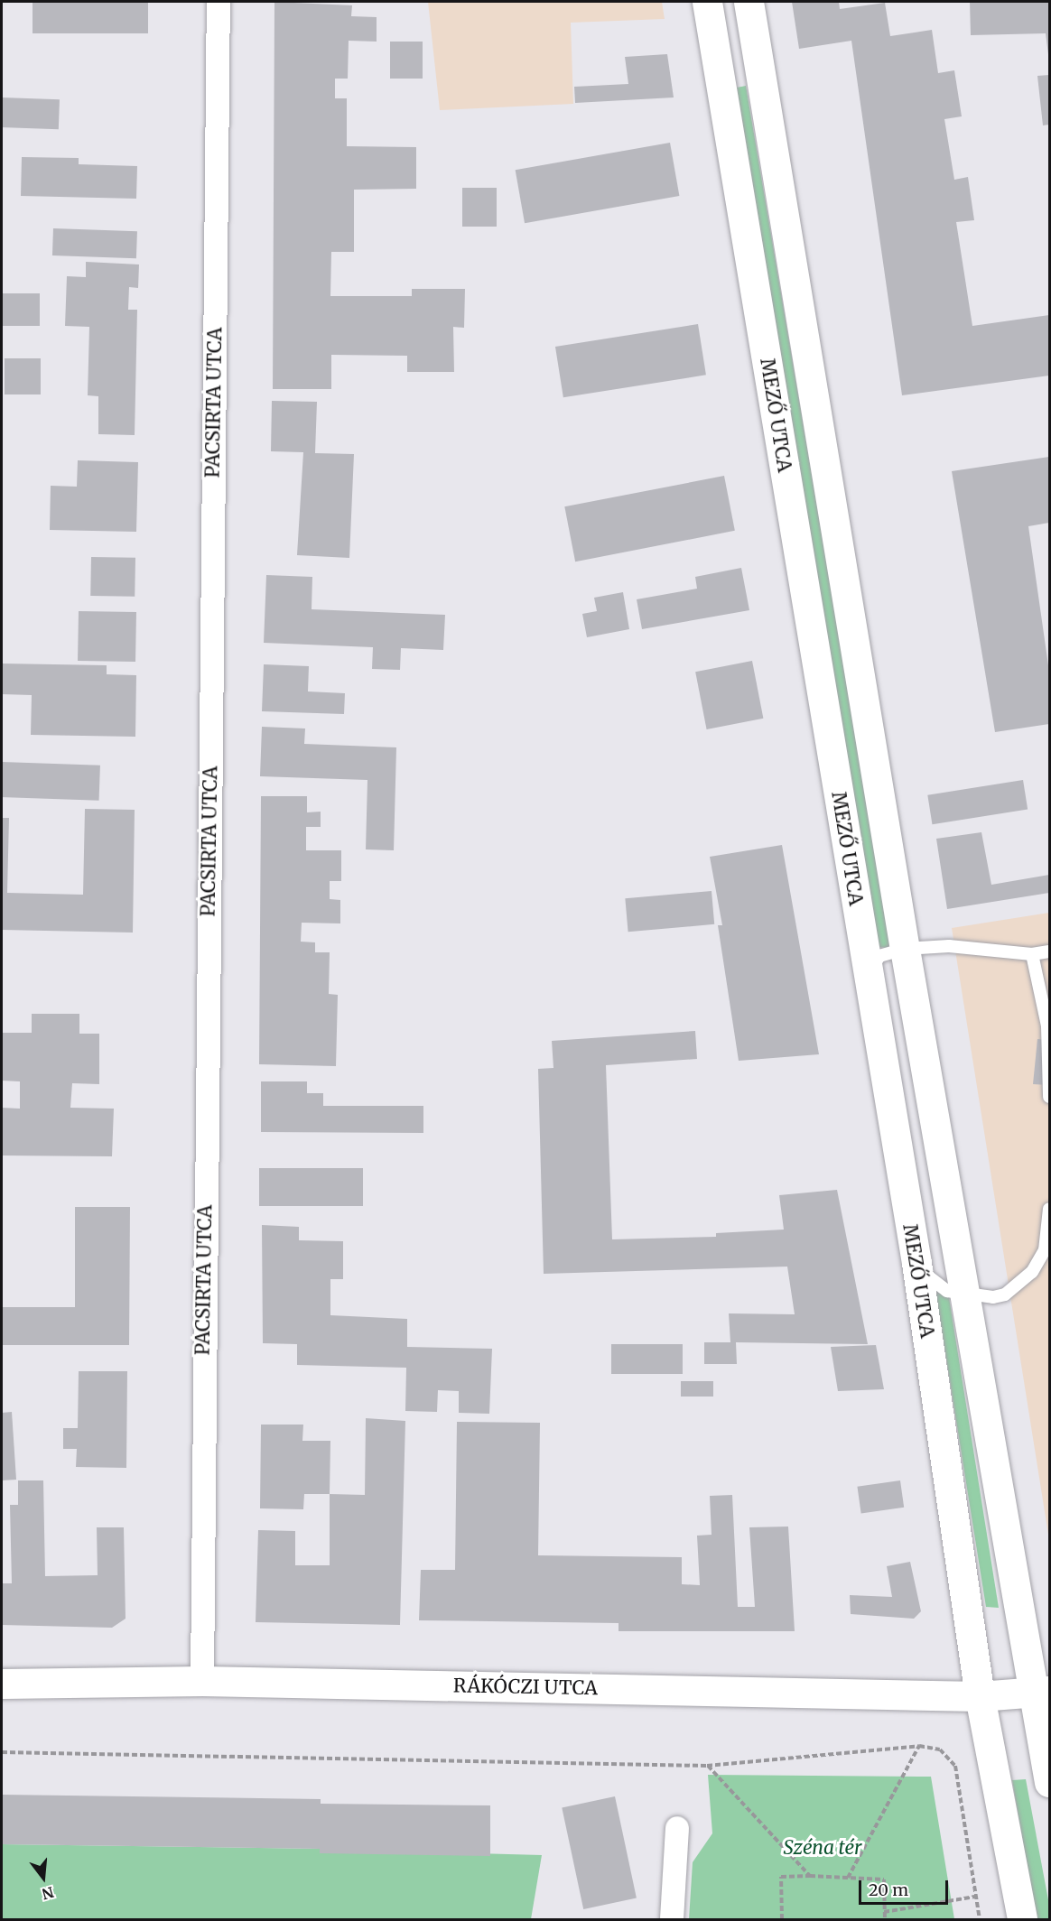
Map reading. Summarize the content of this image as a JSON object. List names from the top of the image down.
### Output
{
  "streets": {
    "main road": ["MEZŐ UTCA", "RÁKÓCZI UTCA"],
    "street": ["PACSIRTA UTCA"]
  },
  "crossings": [
    ["PACSIRTA UTCA", "RÁKÓCZI UTCA"],
    ["MEZŐ UTCA", "RÁKÓCZI UTCA"]
  ],
  "parks": ["Széna tér"],
  "scale_bar": "20 m",
  "north": "bottom"
}
